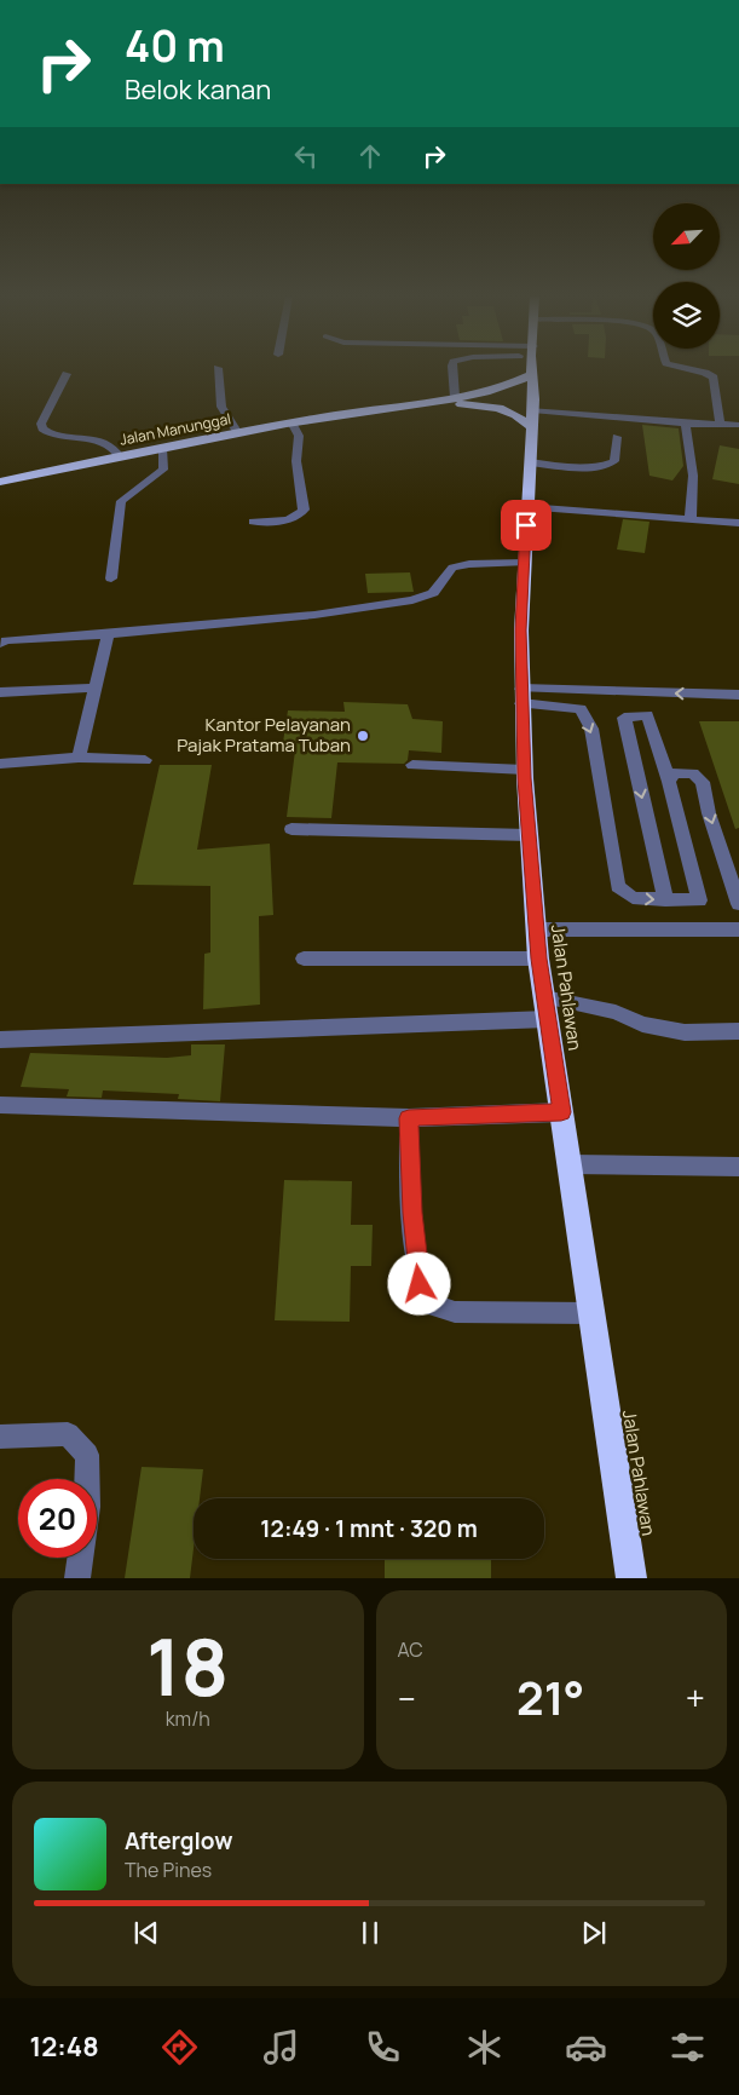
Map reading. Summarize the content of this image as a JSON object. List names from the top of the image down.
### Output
{
  "streets": {
    "highway": ["Jalan Manunggal", "Jalan Pahlawan"]
  },
  "crossings": [
    ["Jalan Manunggal", "Jalan Pahlawan"]
  ],
  "places": ["Kantor Pelayanan Pajak Pratama Tuban"],
  "north": "bottom left",
  "page": {
    "turn": ["40 m", "Belok kanan"],
    "limit": "20",
    "trip": "12:49 · 1 mnt · 320 m",
    "tile": [
      ["18", "km/h"],
      "AC"
    ],
    "heat": ["−", "21°", "+"],
    "song": ["Afterglow", "The Pines"],
    "tabs": "12:48"
  }
}
